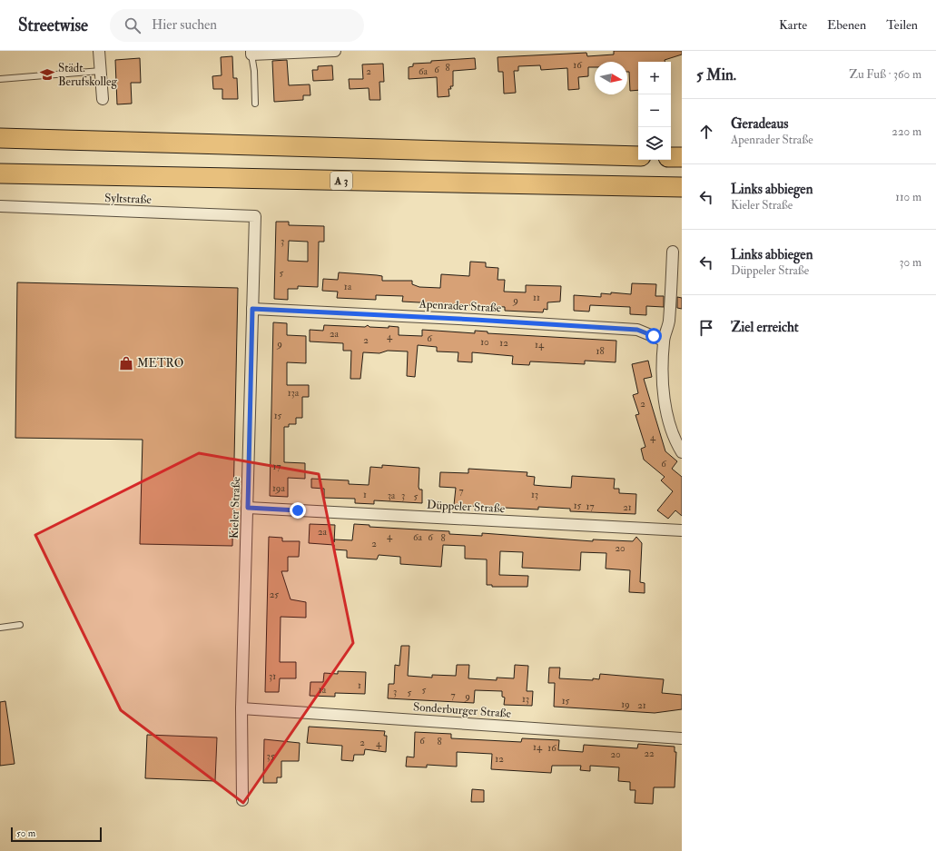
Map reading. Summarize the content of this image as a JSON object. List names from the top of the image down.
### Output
{
  "streets": {
    "highway": ["A 3"],
    "street": [
      "Syltstraße",
      "Apenrader Straße",
      "Düppeler Straße",
      "Kieler Straße",
      "Sonderburger Straße"
    ]
  },
  "crossings": [
    ["Syltstraße", "Kieler Straße"],
    ["Apenrader Straße", "Kieler Straße"],
    ["Düppeler Straße", "Kieler Straße"],
    ["Kieler Straße", "Sonderburger Straße"]
  ],
  "places": {
    "school or university": ["Städt. Berufskolleg"],
    "shop": ["METRO"]
  },
  "house_numbers": [
    "16",
    "8",
    "6",
    "2",
    "6a",
    "3",
    "5",
    "1a",
    "11",
    "9",
    "2a",
    "4",
    "6",
    "2",
    "10",
    "12",
    "9",
    "14",
    "18",
    "13a",
    "2",
    "15",
    "4",
    "6",
    "17",
    "19a",
    "7",
    "1",
    "13",
    "3a",
    "3",
    "5",
    "15",
    "17",
    "21",
    "2a",
    "4",
    "6a",
    "6",
    "8",
    "2",
    "20",
    "25",
    "31",
    "1",
    "1a",
    "5",
    "3",
    "5",
    "7",
    "9",
    "13",
    "15",
    "19",
    "21",
    "6",
    "8",
    "2",
    "4",
    "14",
    "16",
    "22",
    "20",
    "35",
    "12"
  ],
  "scale_bar": "50 m",
  "north": "right",
  "page": {
    "header": "Streetwise",
    "search": "Hier suchen",
    "nav": ["Karte", "Ebenen", "Teilen"],
    "heading": ["5 Min.", "Zu Fuß · 360 m"],
    "map_buttons": ["+", "−"],
    "list": [
      ["Geradeaus", "Apenrader Straße", "220 m"],
      ["Links abbiegen", "Kieler Straße", "110 m"],
      ["Links abbiegen", "Düppeler Straße", "30 m"],
      "Ziel erreicht"
    ],
    "scale": "50 m"
  }
}
